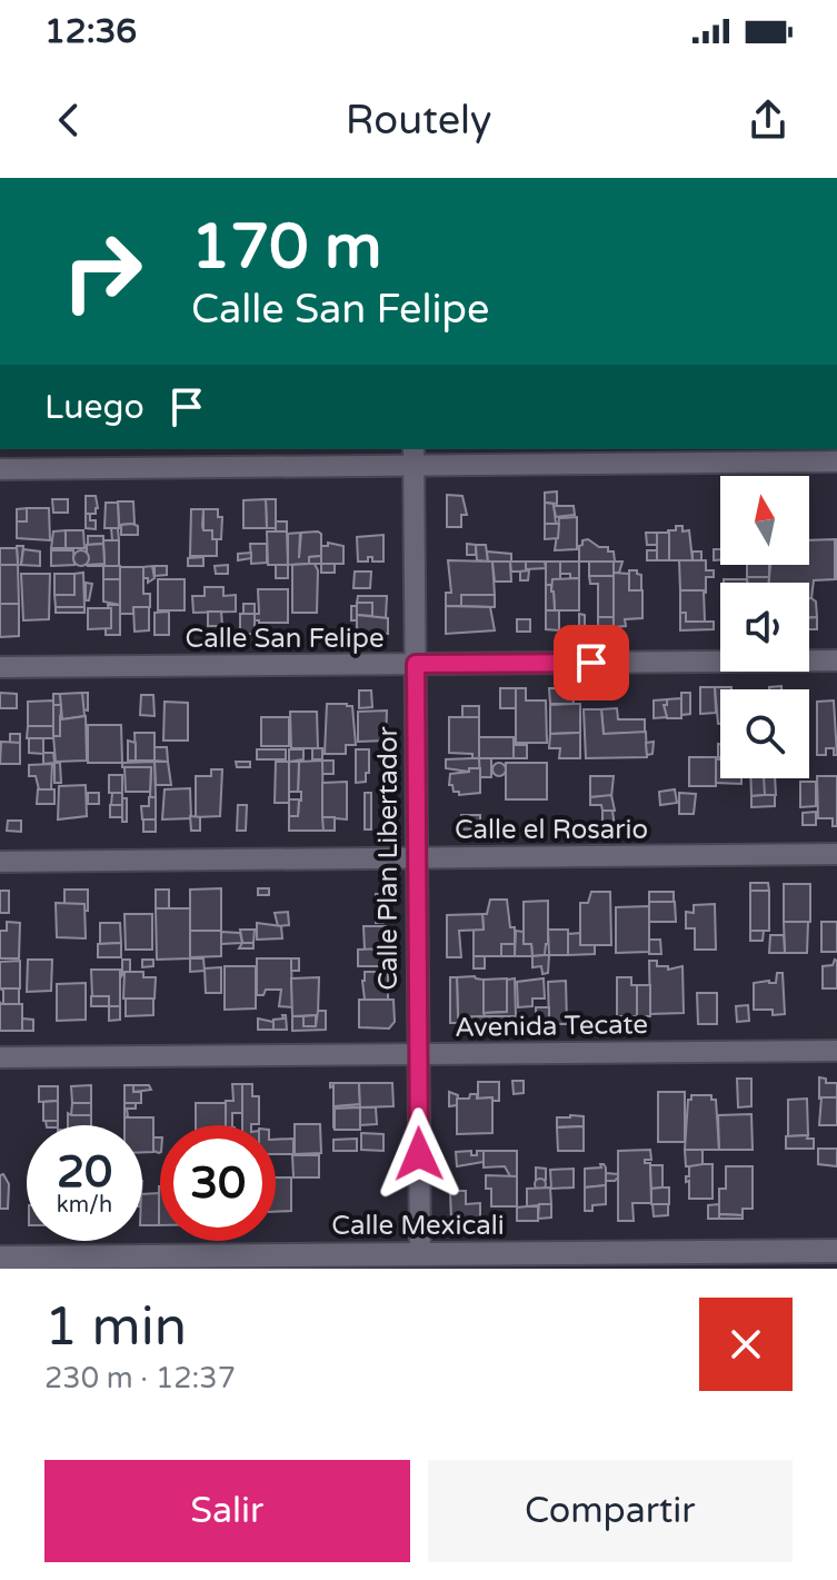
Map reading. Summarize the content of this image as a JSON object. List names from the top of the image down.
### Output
{
  "streets": {
    "street": [
      "Calle San Felipe",
      "Calle el Rosario",
      "Calle Plan Libertador",
      "Avenida Tecate",
      "Calle Mexicali"
    ]
  },
  "crossings": [
    ["Calle San Felipe", "Calle Plan Libertador"],
    ["Calle el Rosario", "Calle Plan Libertador"],
    ["Calle Plan Libertador", "Avenida Tecate"],
    ["Calle Plan Libertador", "Calle Mexicali"]
  ],
  "north": "top",
  "page": {
    "status": "12:36",
    "header": "Routely",
    "turn": ["170 m", "Calle San Felipe"],
    "then": "Luego",
    "speed": "20 km/h",
    "limit": "30",
    "heading": ["1 min", "230 m · 12:37"],
    "buttons": ["Salir", "Compartir"]
  }
}
